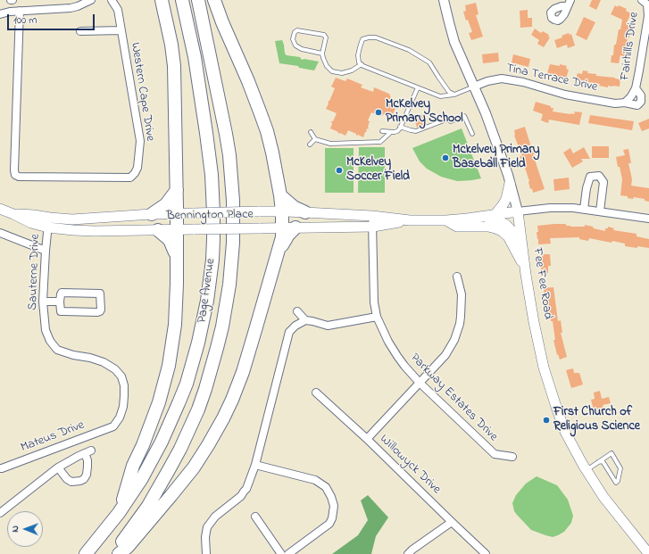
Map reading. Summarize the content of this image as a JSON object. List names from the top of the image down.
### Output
{
  "streets": {
    "highway": ["Page Avenue"],
    "main road": ["Bennington Place", "Fee Fee Road"],
    "street": [
      "Fairhills Drive",
      "Tina Terrace Drive",
      "Western Cape Drive",
      "Sauterne Drive",
      "Parkway Estates Drive",
      "Mateus Drive",
      "Willowyck Drive"
    ]
  },
  "crossings": [
    ["Fairhills Drive", "Tina Terrace Drive"],
    ["Tina Terrace Drive", "Fee Fee Road"],
    ["Bennington Place", "Sauterne Drive"],
    ["Bennington Place", "Fee Fee Road"],
    ["Bennington Place", "Parkway Estates Drive"],
    ["Sauterne Drive", "Mateus Drive"]
  ],
  "places": [
    "McKelvey Primary School",
    "Mckelvey Primary Baseball Field",
    "McKelvey Soccer Field",
    "First Church of Religious Science"
  ],
  "scale_bar": "100 m",
  "north": "left"
}
